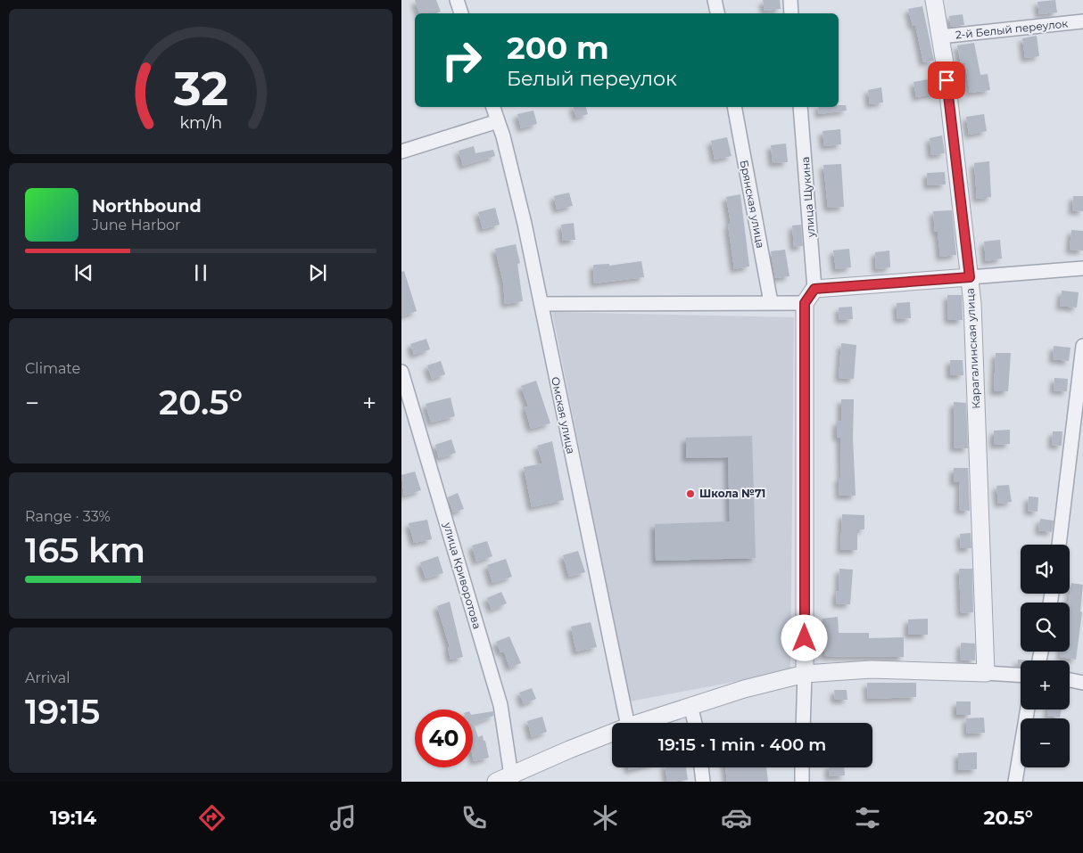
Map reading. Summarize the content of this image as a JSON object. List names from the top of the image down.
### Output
{
  "streets": {
    "street": [
      "2-й Белый переулок",
      "улица Щукина",
      "Брянская улица",
      "Карагалинская улица",
      "Омская улица",
      "улица Криворотова"
    ]
  },
  "crossings": [
    ["2-й Белый переулок", "Карагалинская улица"]
  ],
  "places": ["Школа №71"],
  "page": {
    "turn": ["200 m", "Белый переулок"],
    "song": ["Northbound", "June Harbor"],
    "tile": [
      "Climate",
      ["Range · 33%", "165 km"],
      ["Arrival", "19:15"]
    ],
    "heat": ["−", "20.5°", "+"],
    "map_buttons": ["+", "−"],
    "limit": "40",
    "trip": "19:15 · 1 min · 400 m",
    "tabs": ["19:14", "20.5°"],
    "gauge": ["32", "km/h"]
  }
}
